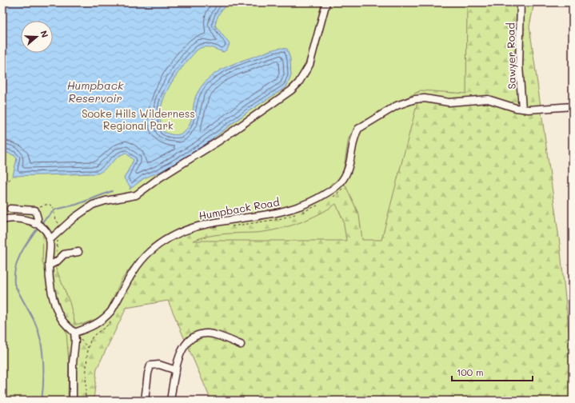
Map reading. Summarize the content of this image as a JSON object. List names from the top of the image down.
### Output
{
  "streets": {
    "street": ["Sawyer Road", "Humpback Road"]
  },
  "crossings": [
    ["Sawyer Road", "Humpback Road"]
  ],
  "water": ["Humpback Reservoir"],
  "parks": ["Sooke Hills Wilderness Regional Park"],
  "scale_bar": "100 m",
  "north": "right"
}
